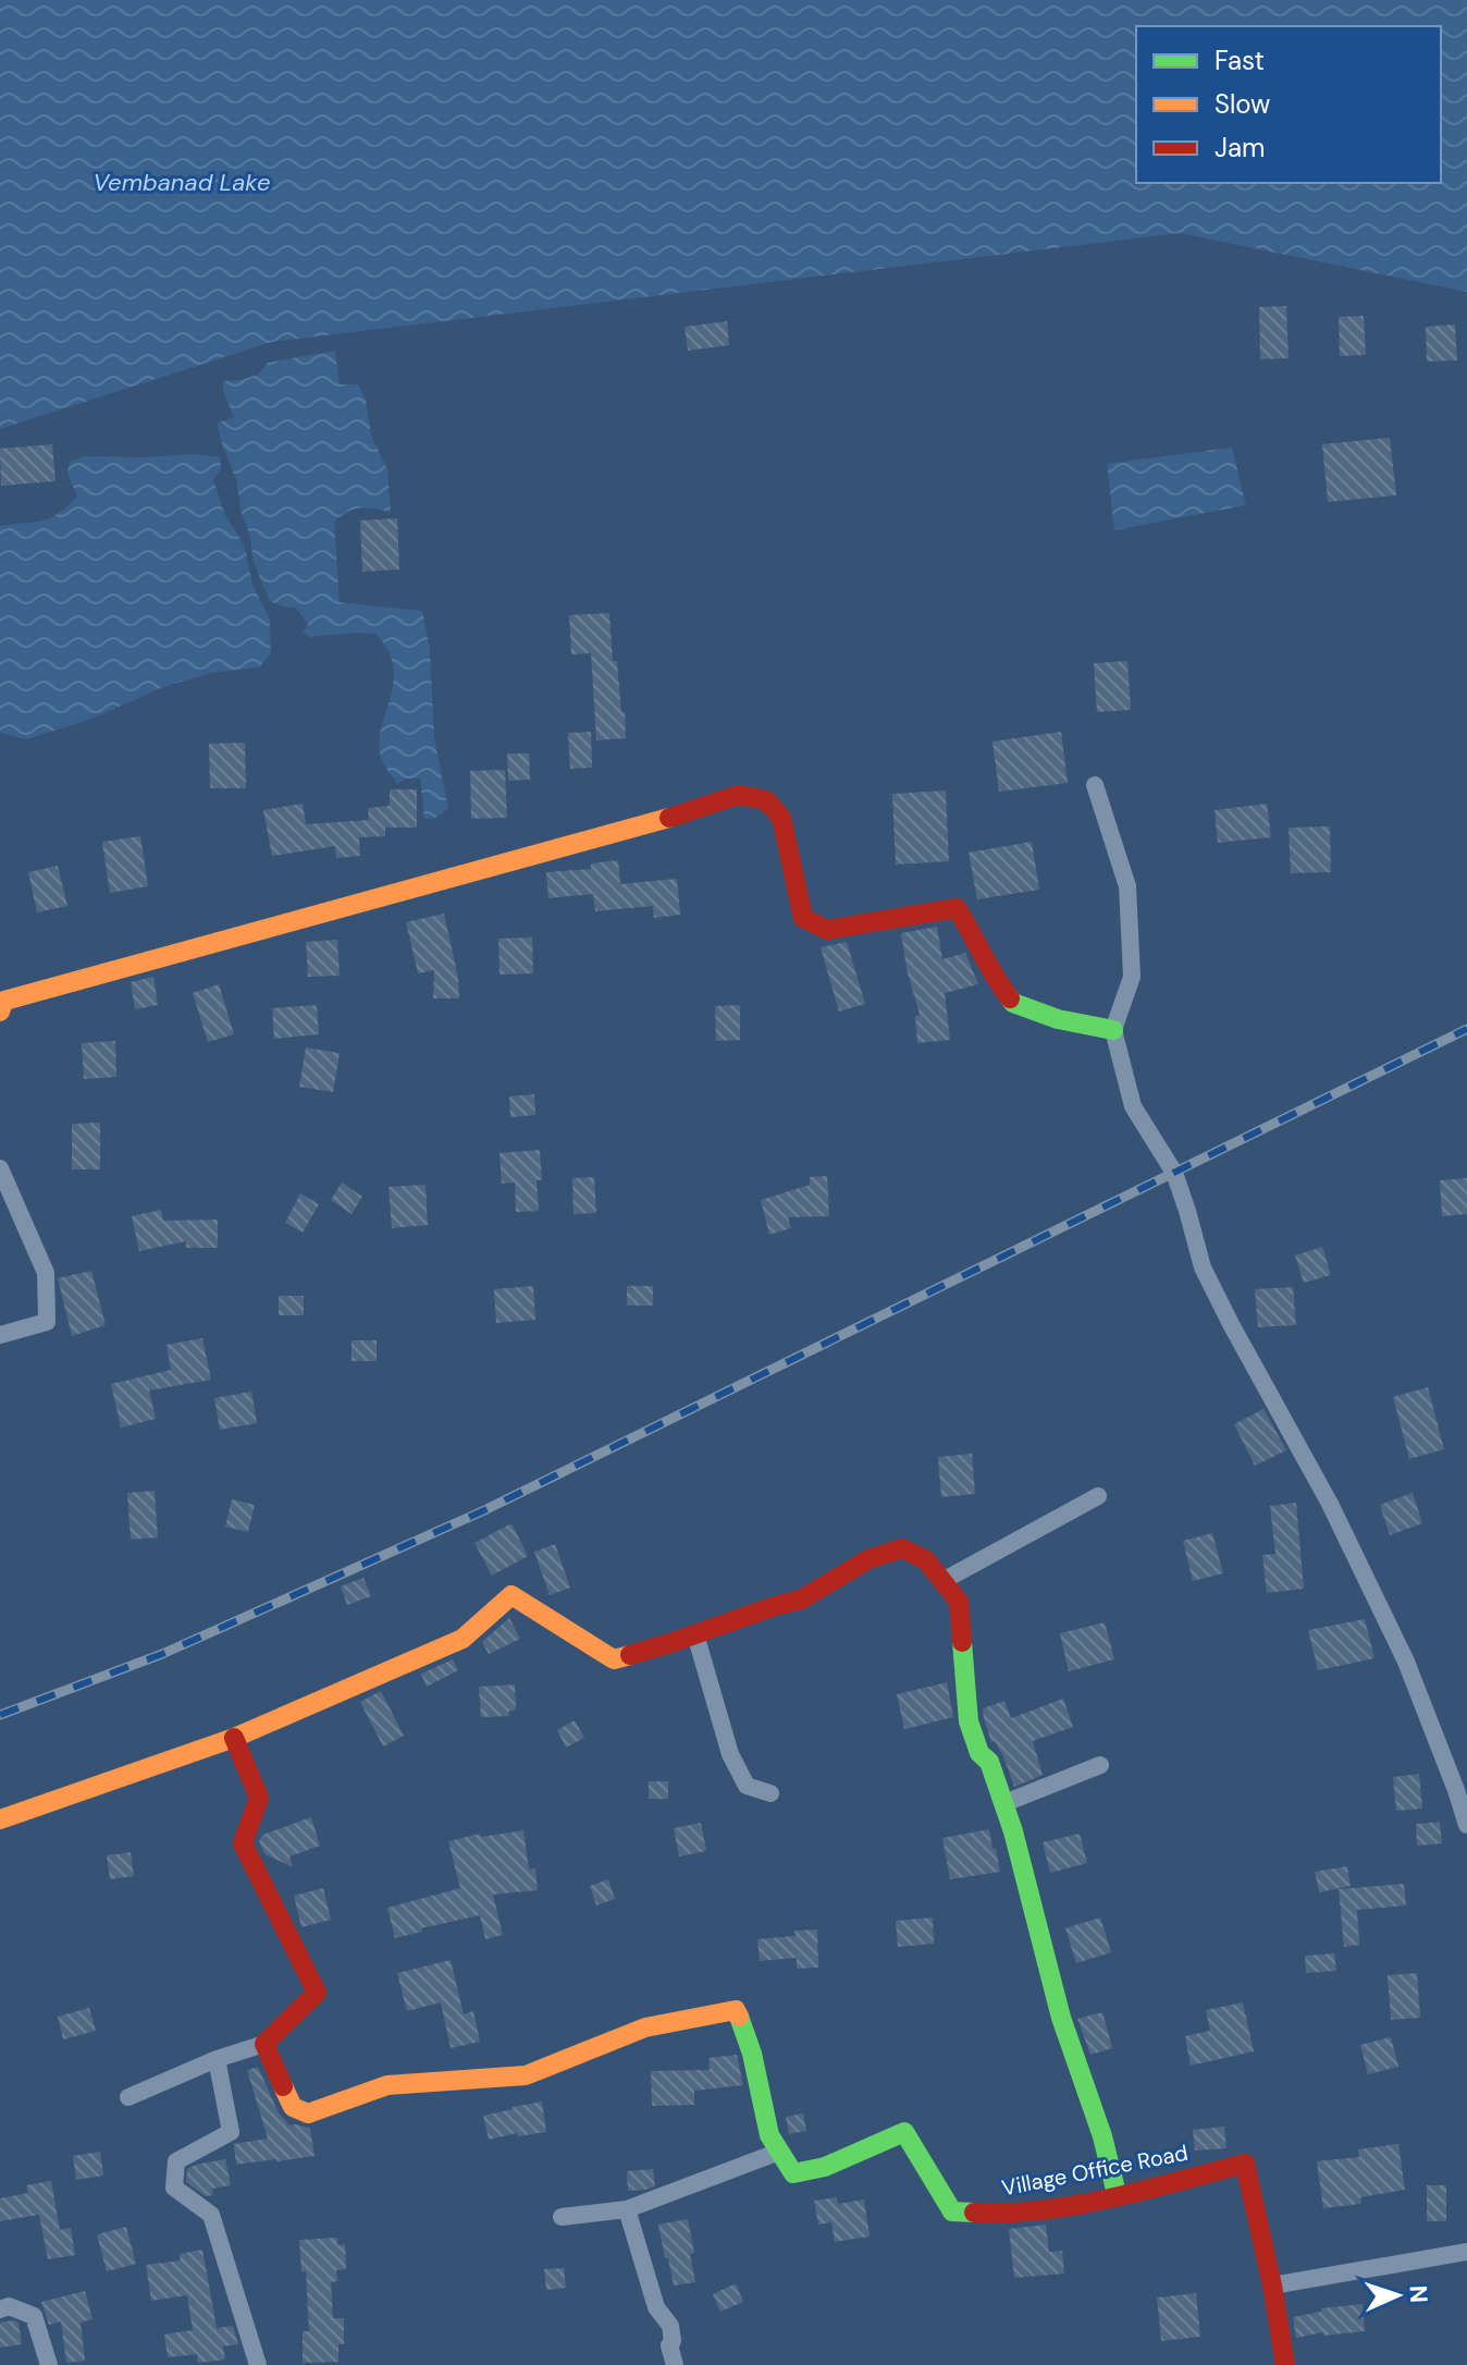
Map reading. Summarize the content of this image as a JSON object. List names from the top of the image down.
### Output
{
  "streets": {
    "street": ["Village Office Road"]
  },
  "water": ["Vembanad Lake"],
  "legend": ["Fast", "Slow", "Jam"],
  "north": "right"
}
